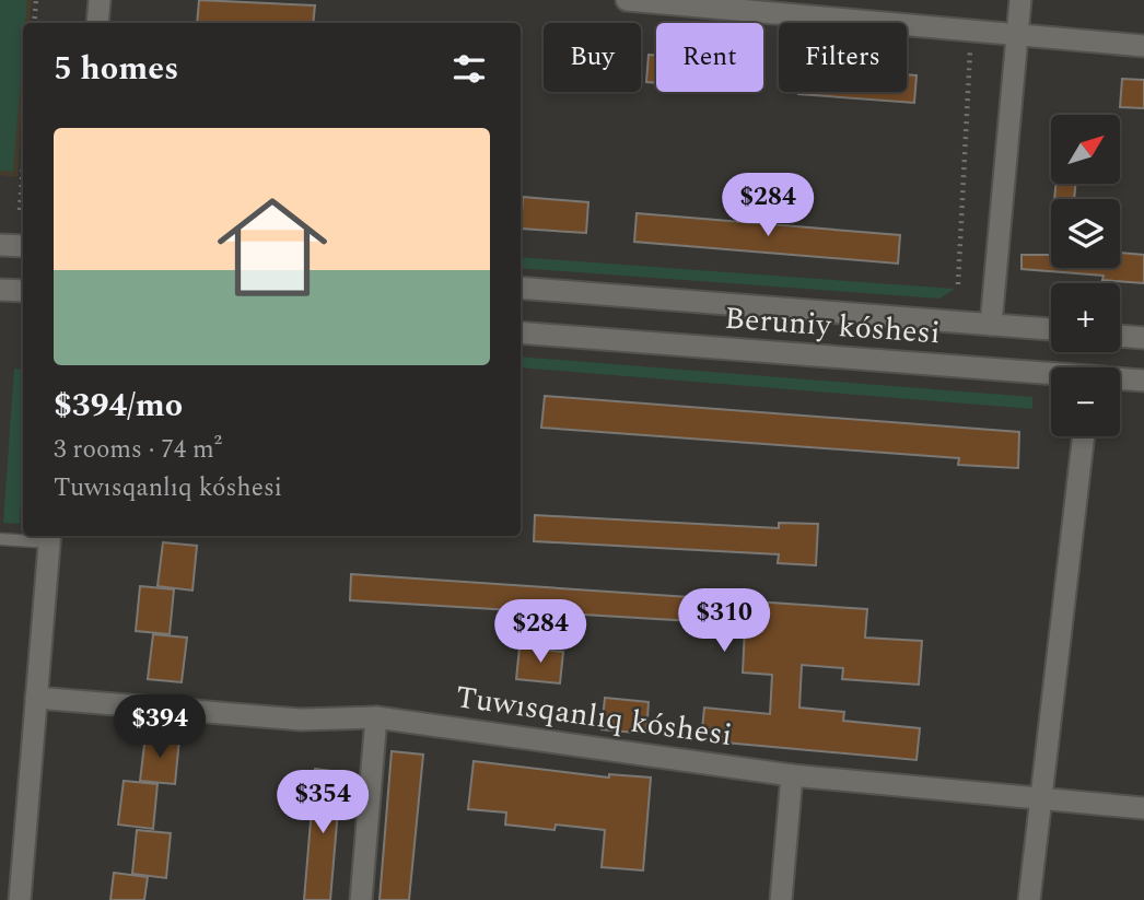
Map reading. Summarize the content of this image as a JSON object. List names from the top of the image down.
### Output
{
  "streets": {
    "street": ["Beruniy kóshesi", "Tuwısqanlıq kóshesi"]
  },
  "north": "top right",
  "page": {
    "chip": ["Buy", "Rent", "Filters"],
    "heading": "5 homes",
    "map_buttons": ["+", "−"],
    "list": [
      {
        "name": "$394/mo",
        "note": "3 rooms · 74 m² · Tuwısqanlıq kóshesi"
      }
    ],
    "price": [
      "$284",
      "$310",
      "$284",
      "$394",
      "$354"
    ]
  }
}
